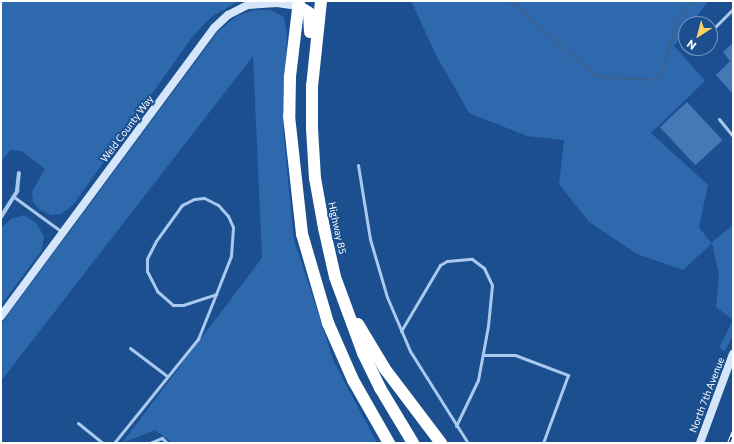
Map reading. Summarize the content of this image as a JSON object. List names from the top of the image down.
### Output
{
  "streets": {
    "highway": ["Highway 85"],
    "street": ["Weld County Way", "North 7th Avenue"]
  },
  "north": "bottom left"
}
